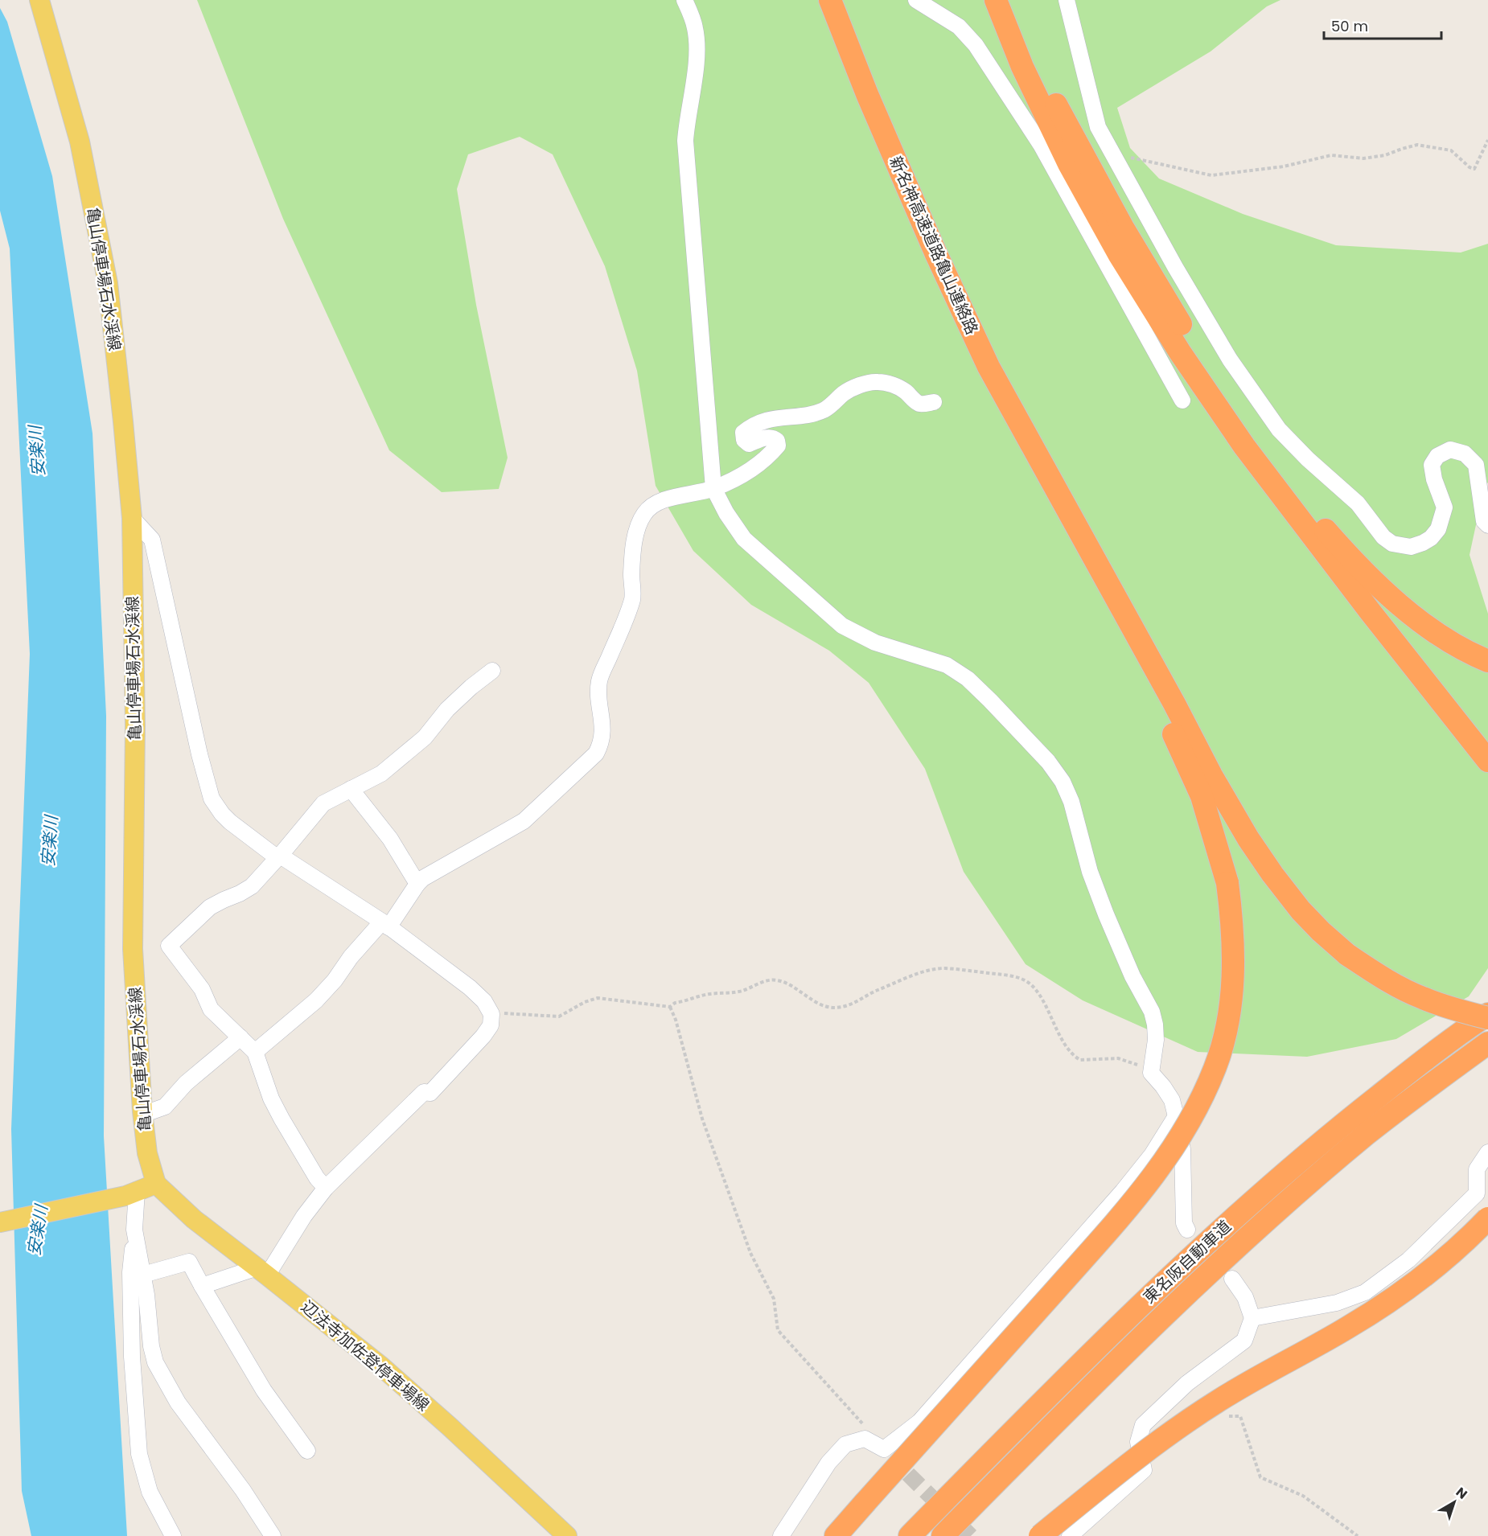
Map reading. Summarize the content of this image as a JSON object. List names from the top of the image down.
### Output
{
  "streets": {
    "highway": ["新名神高速道路亀山連絡路", "東名阪自動車道"],
    "main road": ["亀山停車場石水渓線", "辺法寺加佐登停車場線"]
  },
  "crossings": [
    ["亀山停車場石水渓線", "辺法寺加佐登停車場線"]
  ],
  "water": ["安楽川"],
  "scale_bar": "50 m",
  "north": "top right"
}
